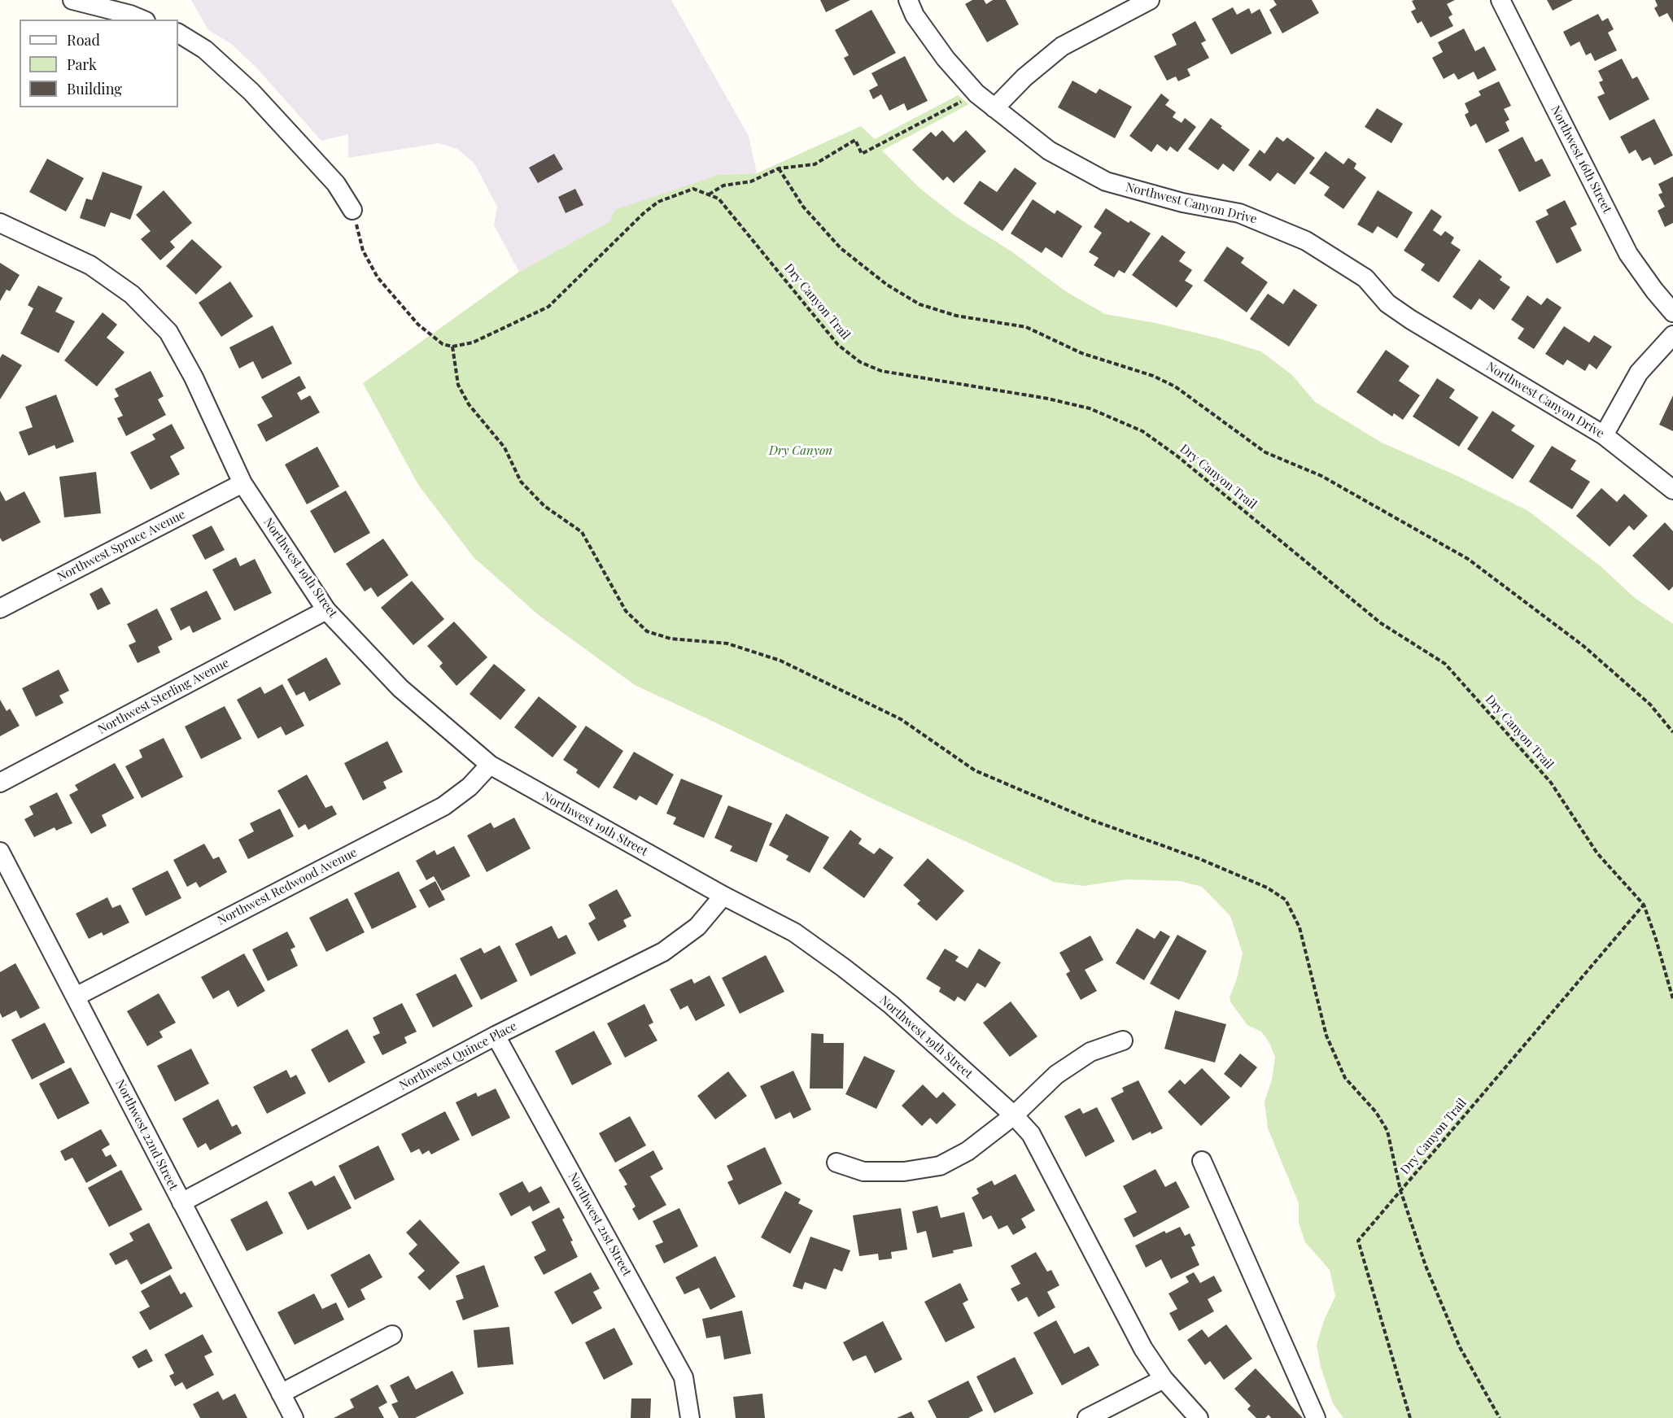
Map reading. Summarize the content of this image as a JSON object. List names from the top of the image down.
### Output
{
  "streets": {
    "street": [
      "Northwest 16th Street",
      "Northwest Canyon Drive",
      "Northwest Spruce Avenue",
      "Northwest 19th Street",
      "Northwest Sterling Avenue",
      "Northwest Redwood Avenue",
      "Northwest Quince Place",
      "Northwest 22nd Street",
      "Northwest 21st Street"
    ],
    "path": ["Dry Canyon Trail"]
  },
  "crossings": [
    ["Northwest Spruce Avenue", "Northwest 19th Street"],
    ["Northwest 19th Street", "Northwest Sterling Avenue"],
    ["Northwest 19th Street", "Northwest Redwood Avenue"],
    ["Northwest 19th Street", "Northwest Quince Place"],
    ["Northwest Redwood Avenue", "Northwest 22nd Street"],
    ["Northwest Quince Place", "Northwest 22nd Street"],
    ["Northwest Quince Place", "Northwest 21st Street"]
  ],
  "parks": ["Dry Canyon"],
  "legend": ["Road", "Park", "Building"]
}
